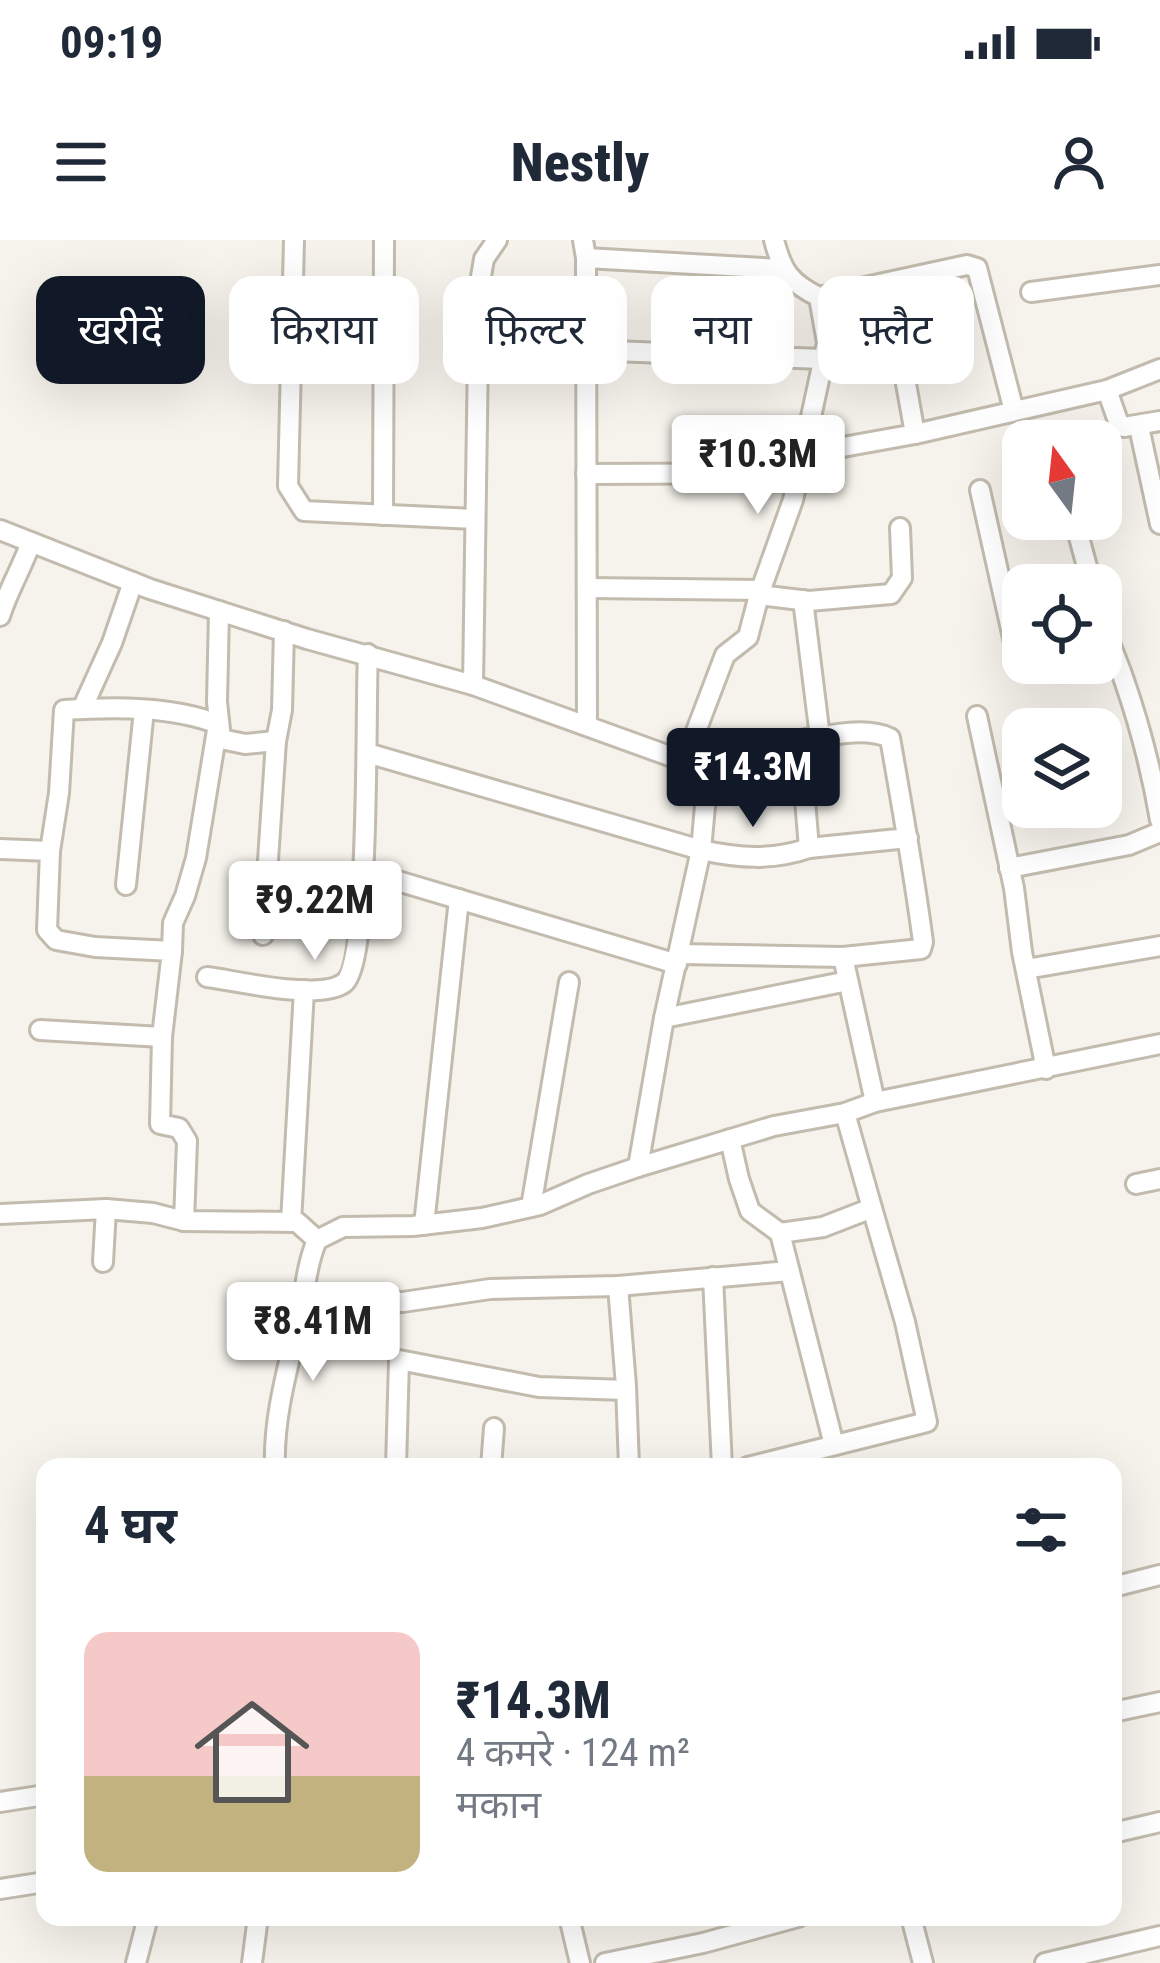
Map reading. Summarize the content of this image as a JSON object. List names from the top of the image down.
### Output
{
  "north": "top",
  "page": {
    "status": "09:19",
    "header": "Nestly",
    "chip": [
      "खरीदें",
      "किराया",
      "फ़िल्टर",
      "नया",
      "फ़्लैट"
    ],
    "price": [
      "₹10.3M",
      "₹14.3M",
      "₹9.22M",
      "₹8.41M"
    ],
    "heading": "4 घर",
    "list": [
      {
        "name": "₹14.3M",
        "note": "4 कमरे · 124 m² · मकान"
      }
    ]
  }
}
